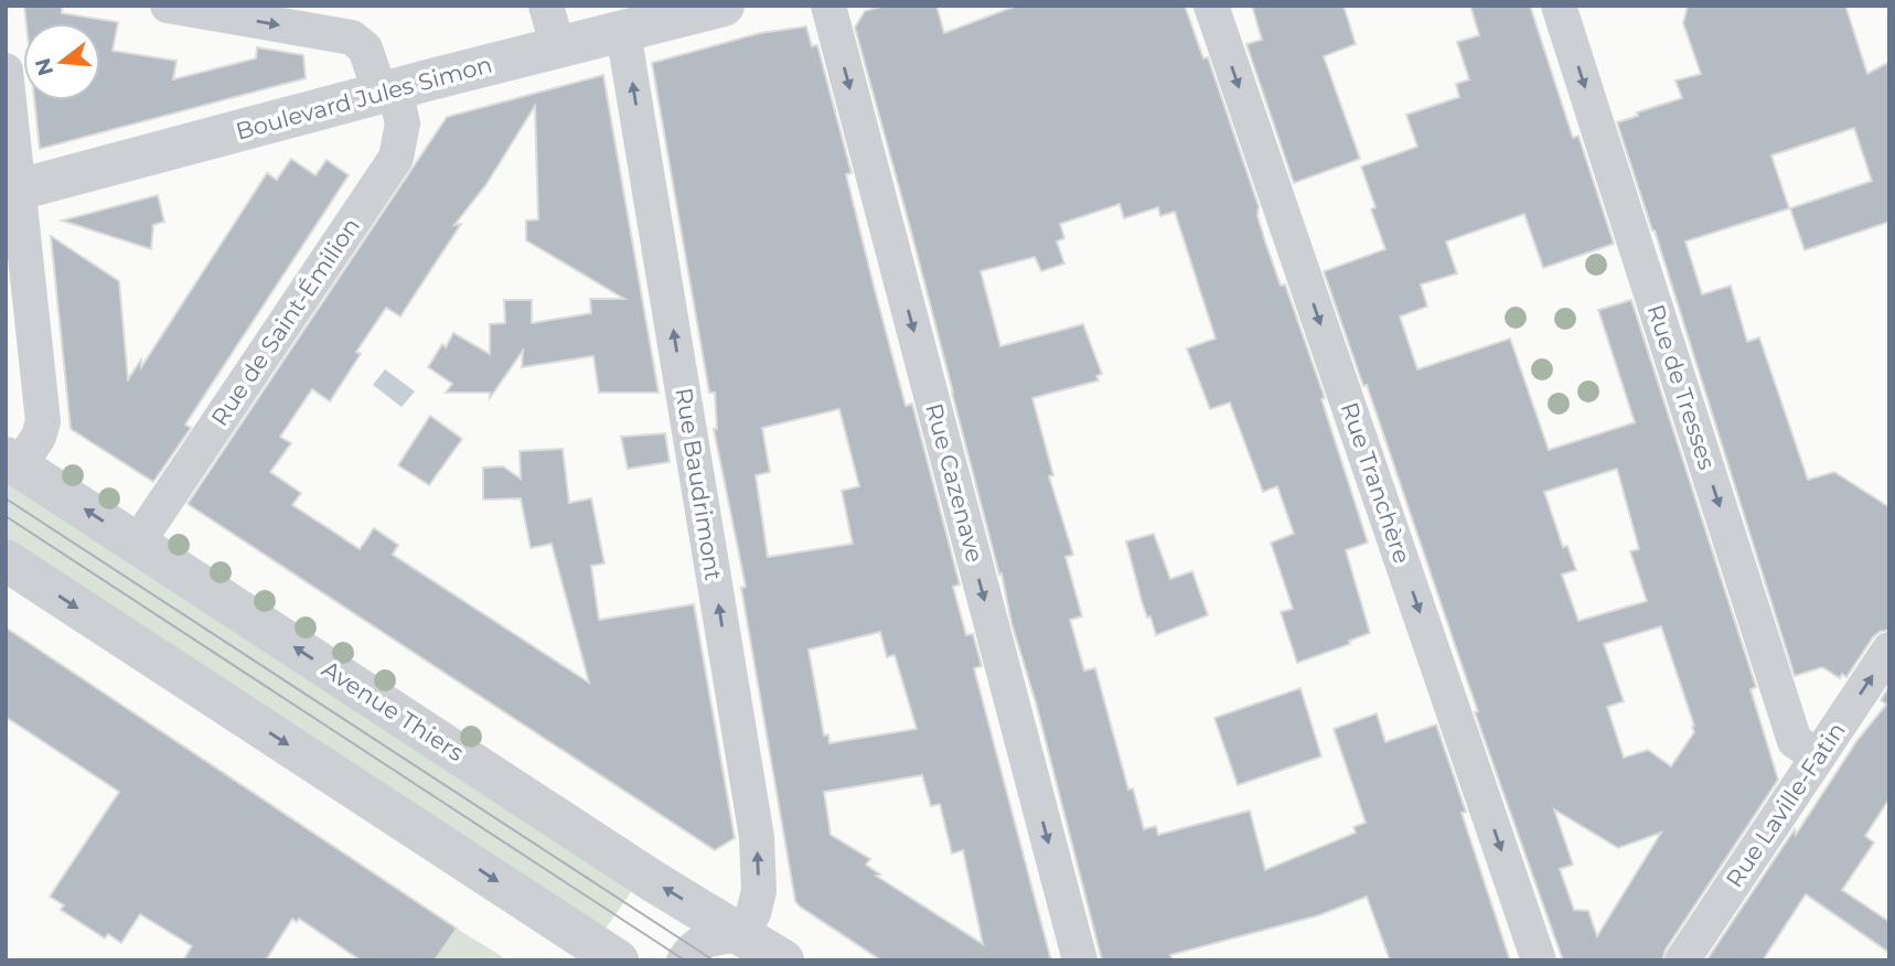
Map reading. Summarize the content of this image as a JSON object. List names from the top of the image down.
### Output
{
  "streets": {
    "street": [
      "Boulevard Jules Simon",
      "Rue de Saint-Émilion",
      "Rue de Tresses",
      "Rue Cazenave",
      "Rue Tranchère",
      "Rue Baudrimont",
      "Avenue Thiers",
      "Rue Laville-Fatin"
    ]
  },
  "crossings": [
    ["Boulevard Jules Simon", "Rue de Saint-Émilion"],
    ["Boulevard Jules Simon", "Rue Baudrimont"],
    ["Rue de Saint-Émilion", "Avenue Thiers"],
    ["Rue de Tresses", "Rue Laville-Fatin"],
    ["Rue Baudrimont", "Avenue Thiers"]
  ],
  "one_way": [
    "Rue de Tresses",
    "Rue Cazenave",
    "Rue Tranchère",
    "Rue Baudrimont"
  ],
  "north": "left"
}
